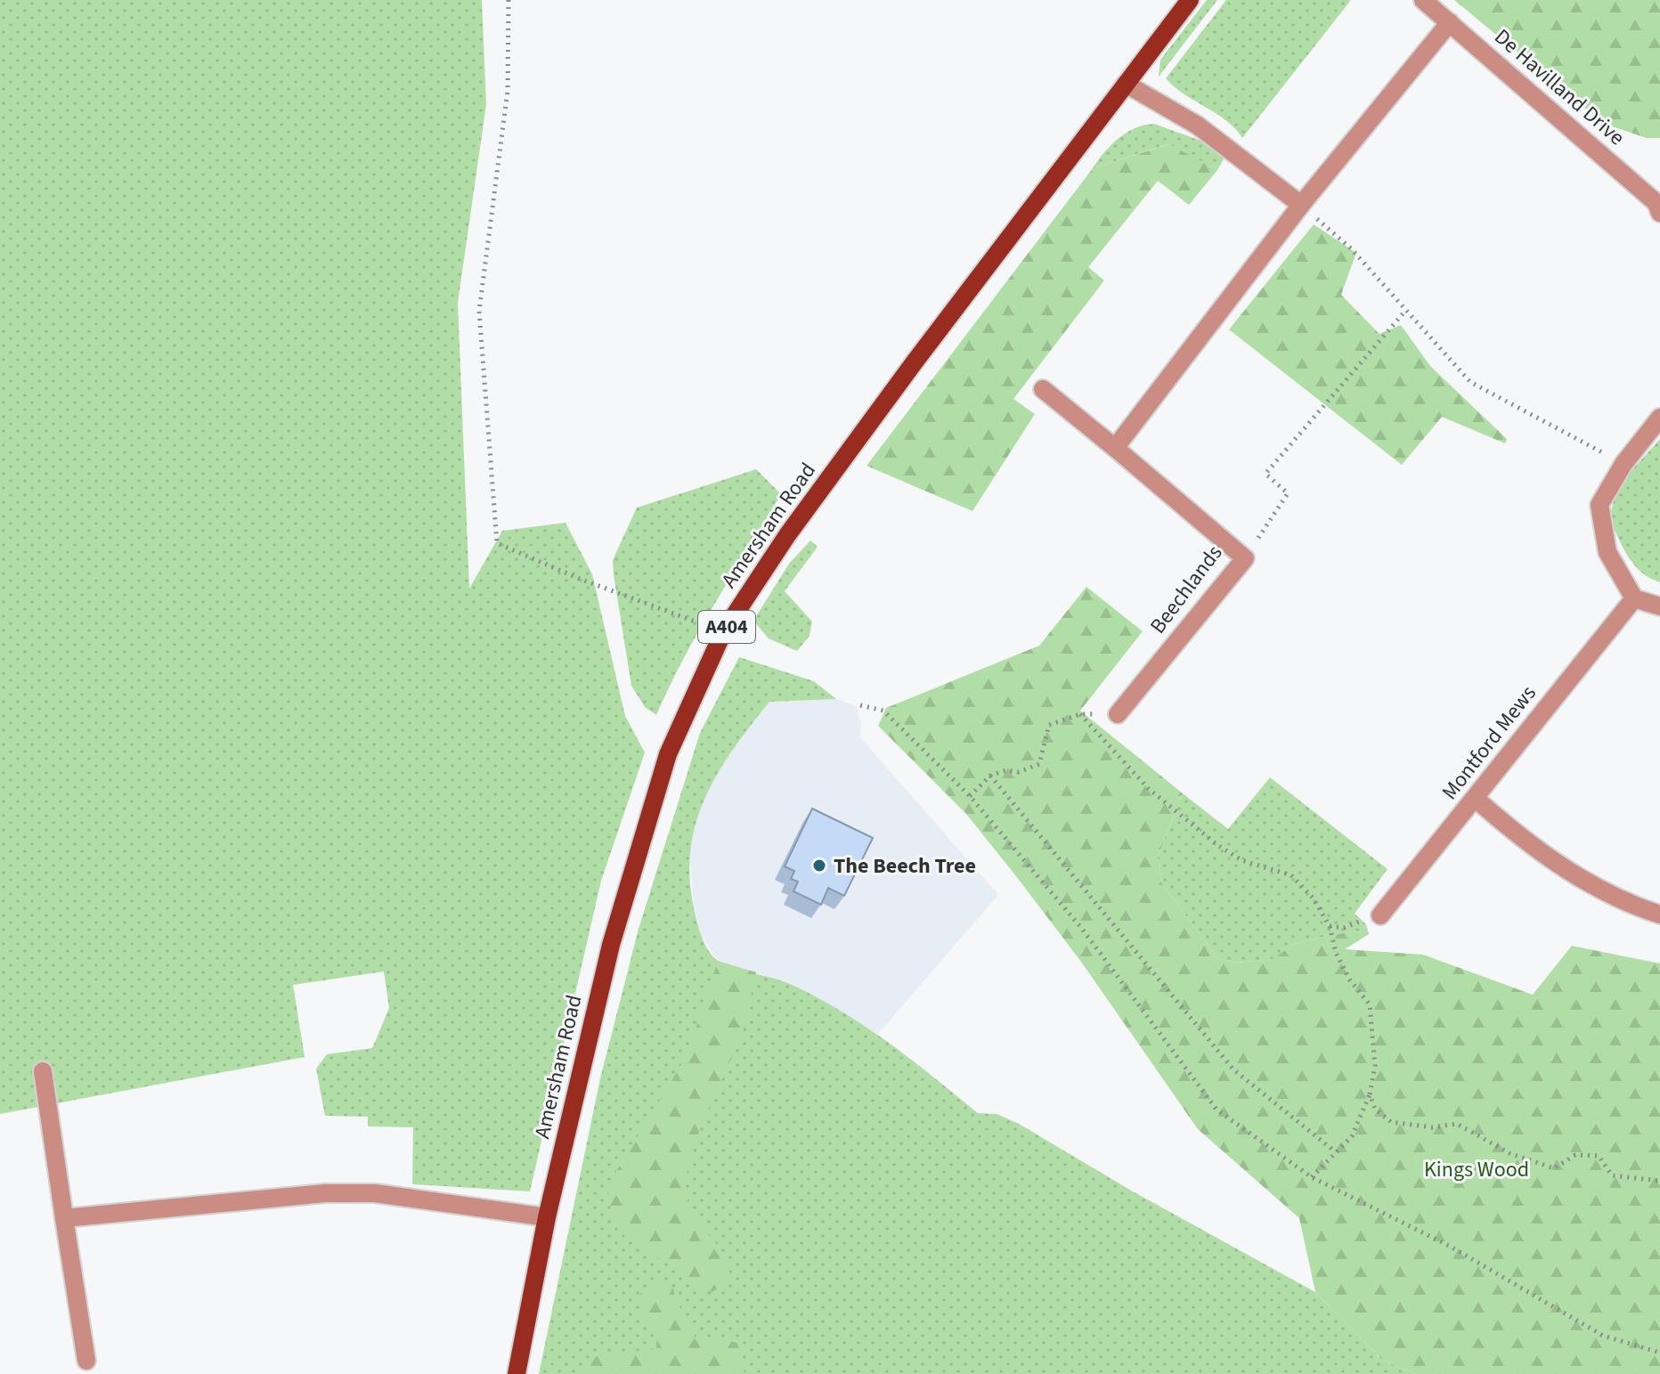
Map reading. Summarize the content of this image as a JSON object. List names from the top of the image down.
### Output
{
  "streets": {
    "main road": ["Amersham Road", "A404"],
    "street": ["De Havilland Drive", "Beechlands", "Montford Mews"]
  },
  "parks": ["Kings Wood"],
  "places": ["The Beech Tree"]
}
